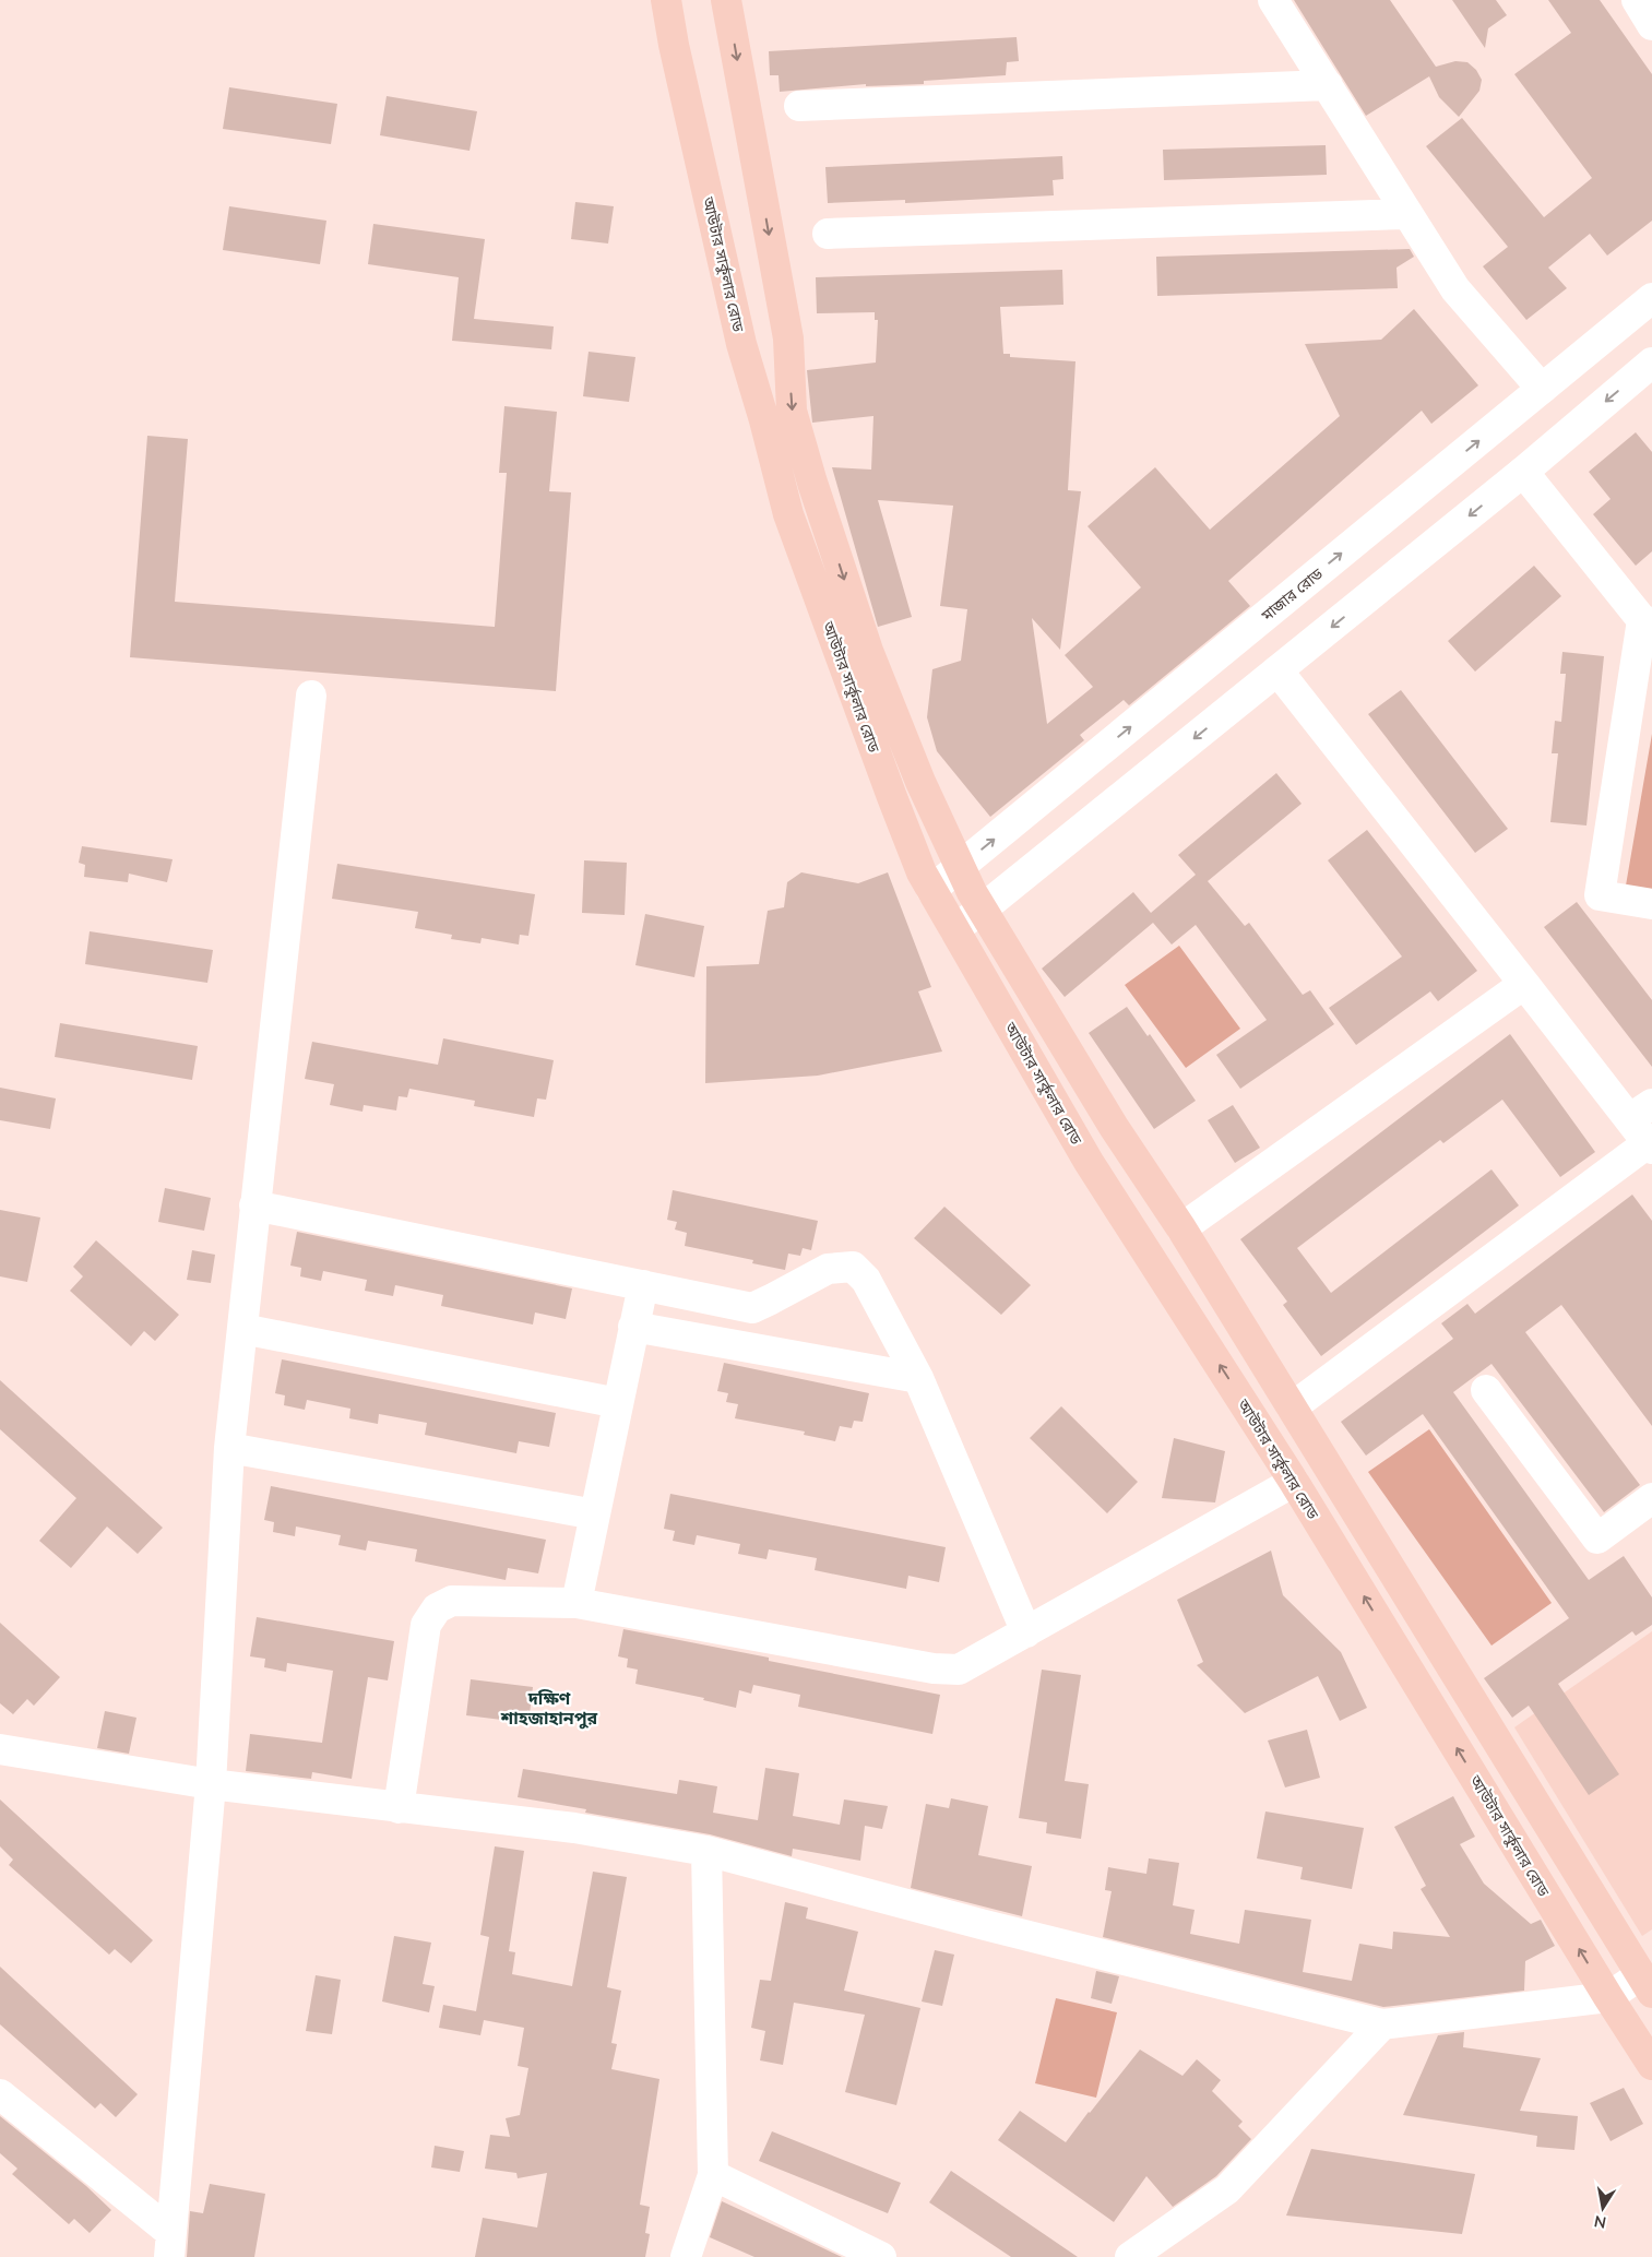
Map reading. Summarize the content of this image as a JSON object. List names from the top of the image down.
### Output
{
  "streets": {
    "main road": ["আউটার সার্কুলার রোড"],
    "street": ["মাজার রোড"]
  },
  "crossings": [
    ["আউটার সার্কুলার রোড", "মাজার রোড"]
  ],
  "districts": ["দক্ষিণ শাহজাহানপুর"],
  "north": "bottom"
}
